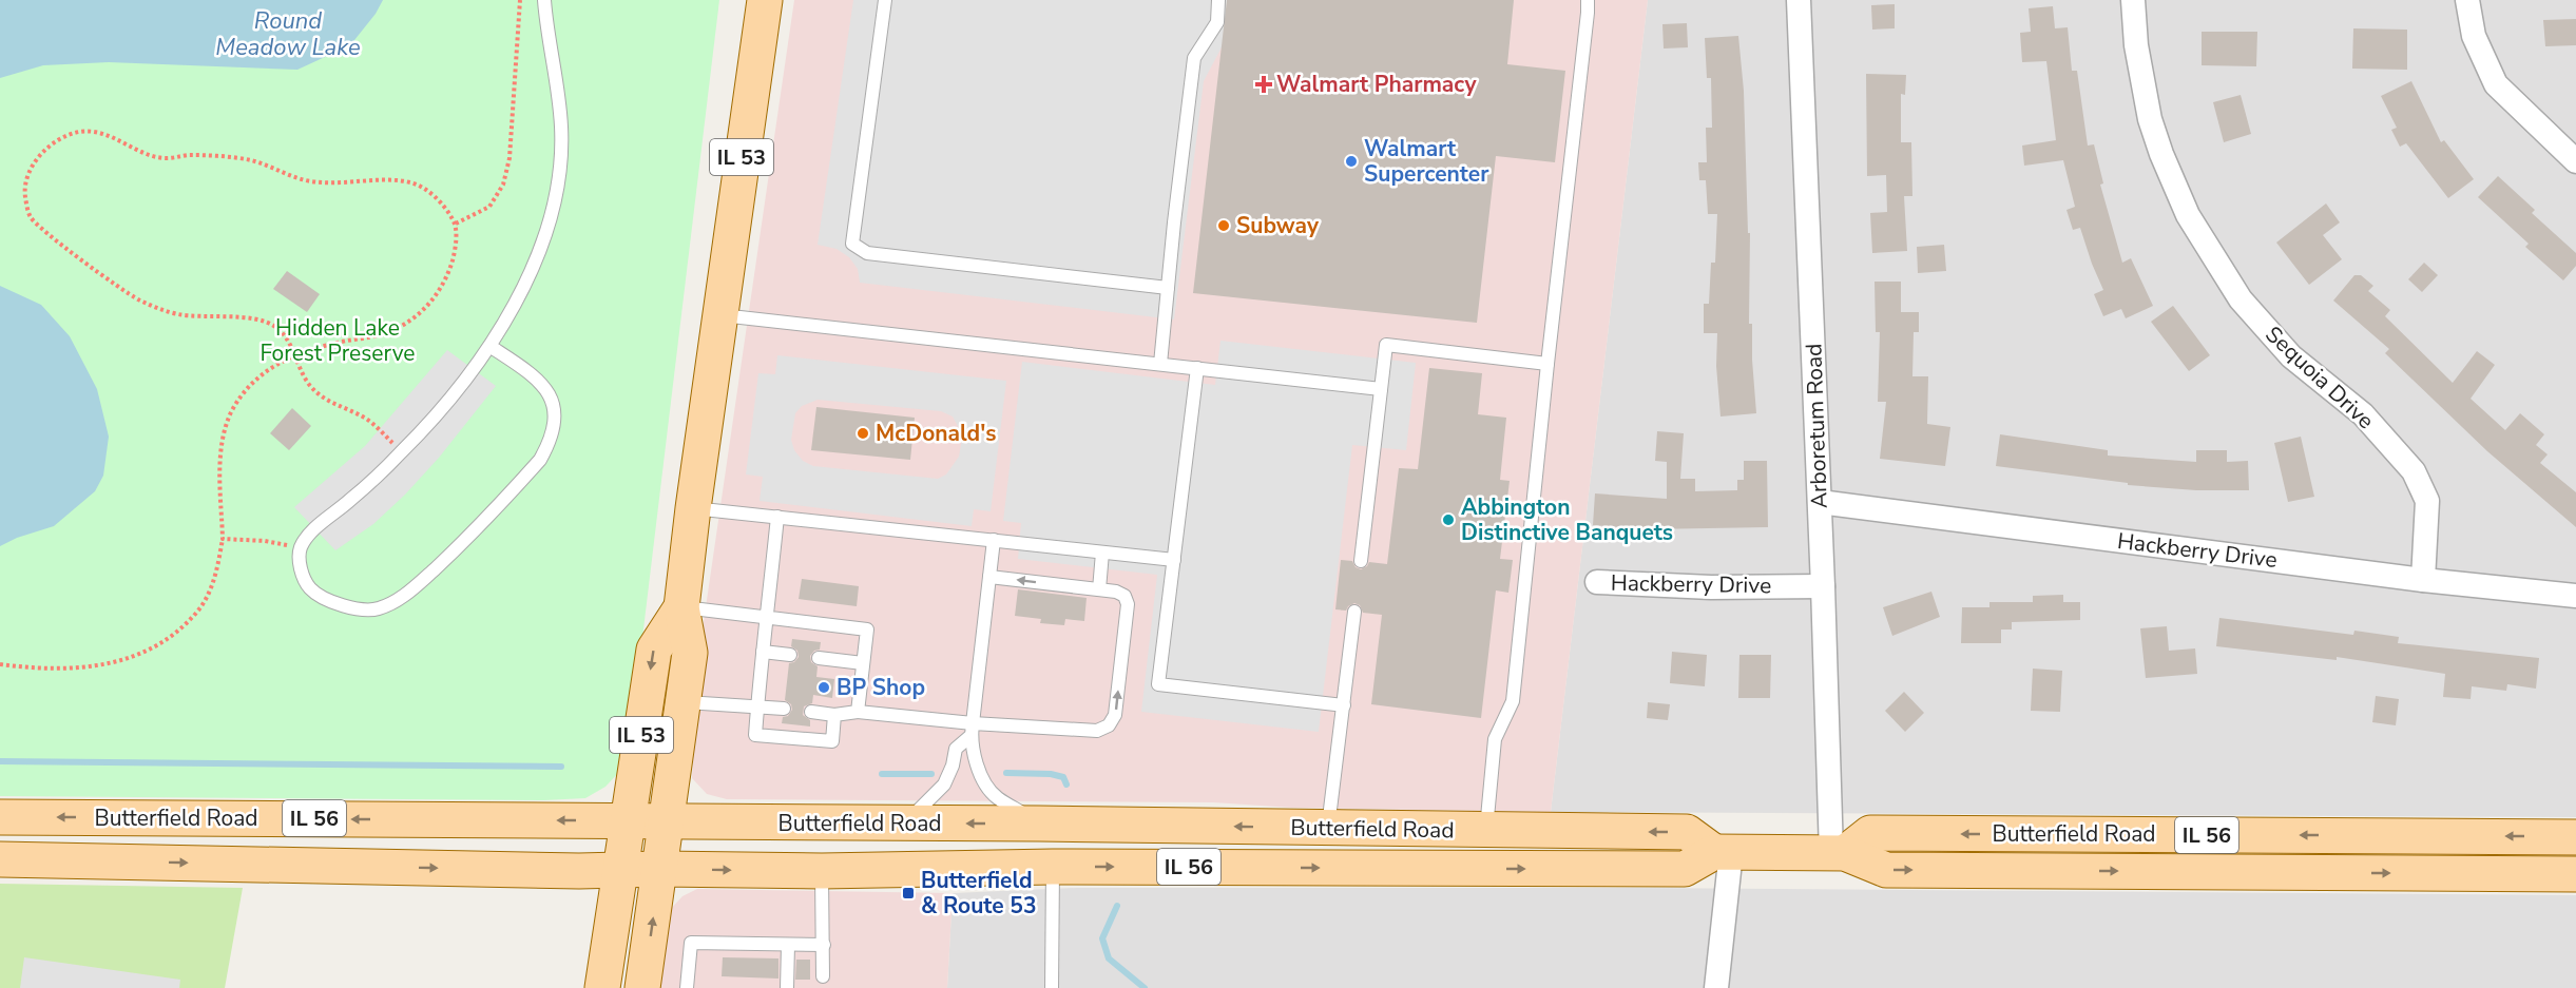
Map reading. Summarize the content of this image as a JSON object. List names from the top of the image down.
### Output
{
  "streets": {
    "main road": ["IL 53", "Butterfield Road", "IL 56"],
    "street": ["Sequoia Drive", "Arboretum Road", "Hackberry Drive"]
  },
  "crossings": [
    ["IL 53", "Butterfield Road"],
    ["Sequoia Drive", "Hackberry Drive"],
    ["Arboretum Road", "Hackberry Drive"],
    ["Arboretum Road", "Butterfield Road"]
  ],
  "water": ["Round Meadow Lake"],
  "parks": ["Hidden Lake Forest Preserve"],
  "places": {
    "health": ["Walmart Pharmacy"],
    "other": [
      "Walmart Supercenter",
      "Subway",
      "McDonald's",
      "Abbington Distinctive Banquets",
      "BP Shop"
    ],
    "transit": ["Butterfield & Route 53"]
  }
}
